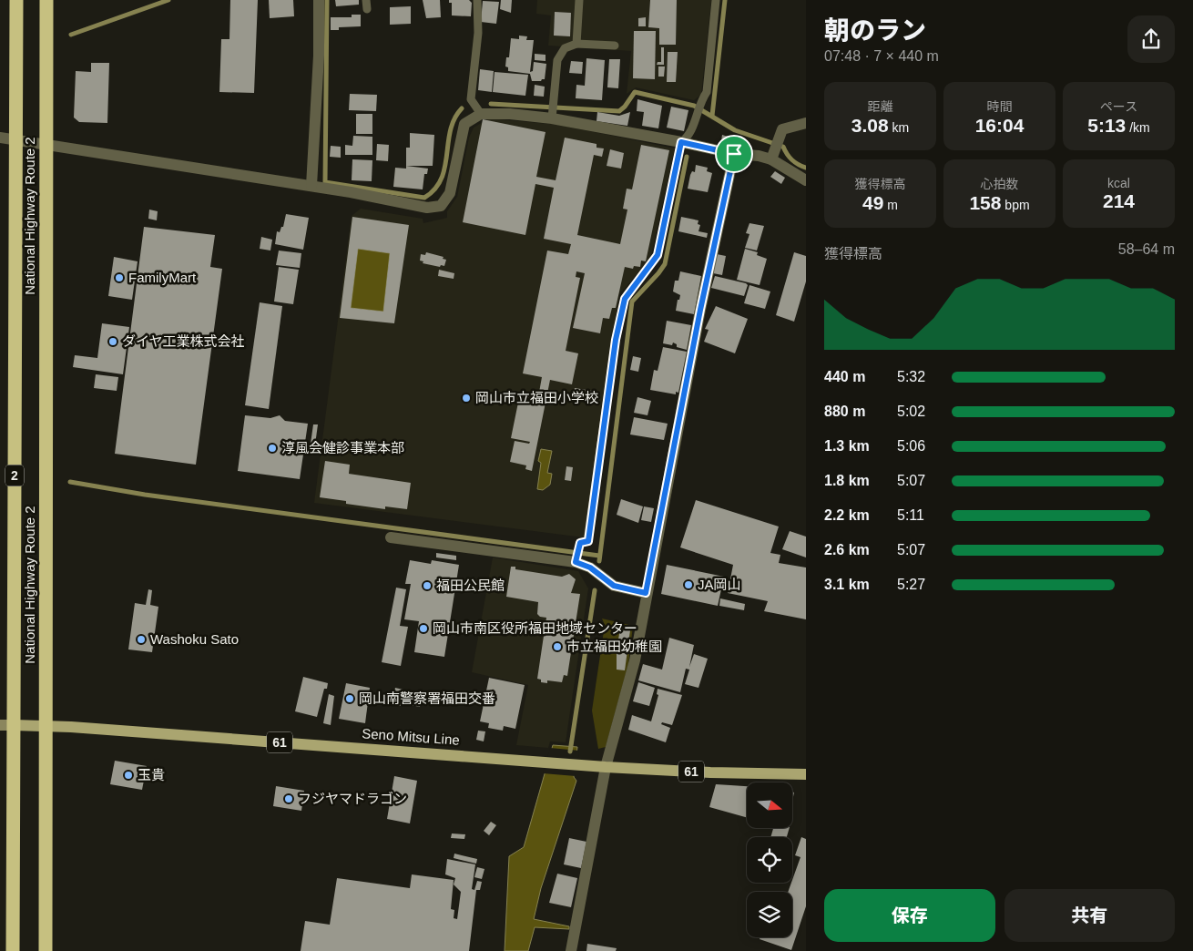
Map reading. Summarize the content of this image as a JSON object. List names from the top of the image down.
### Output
{
  "streets": {
    "highway": ["National Highway Route 2", "2"],
    "main road": ["Seno Mitsu Line", "61"]
  },
  "crossings": [
    ["National Highway Route 2", "Seno Mitsu Line"]
  ],
  "places": [
    "FamilyMart",
    "ダイヤ工業株式会社",
    "岡山市立福田小学校",
    "淳風会健診事業本部",
    "JA岡山",
    "福田公民館",
    "岡山市南区役所福田地域センター",
    "Washoku Sato",
    "市立福田幼稚園",
    "岡山南警察署福田交番",
    "玉貴",
    "フジヤマドラゴン"
  ],
  "north": "right",
  "page": {
    "heading": ["朝のラン", "07:48 · 7 × 440 m"],
    "stats": [
      ["距離", "3.08 km"],
      ["時間", "16:04"],
      ["ペース", "5:13 /km"],
      ["獲得標高", "49 m"],
      ["心拍数", "158 bpm"],
      ["kcal", "214"]
    ],
    "chart": ["獲得標高", "58–64 m"],
    "list": [
      {
        "name": "440 m",
        "note": "5:32"
      },
      {
        "name": "880 m",
        "note": "5:02"
      },
      {
        "name": "1.3 km",
        "note": "5:06"
      },
      {
        "name": "1.8 km",
        "note": "5:07"
      },
      {
        "name": "2.2 km",
        "note": "5:11"
      },
      {
        "name": "2.6 km",
        "note": "5:07"
      },
      {
        "name": "3.1 km",
        "note": "5:27"
      }
    ],
    "buttons": ["保存", "共有"]
  }
}
